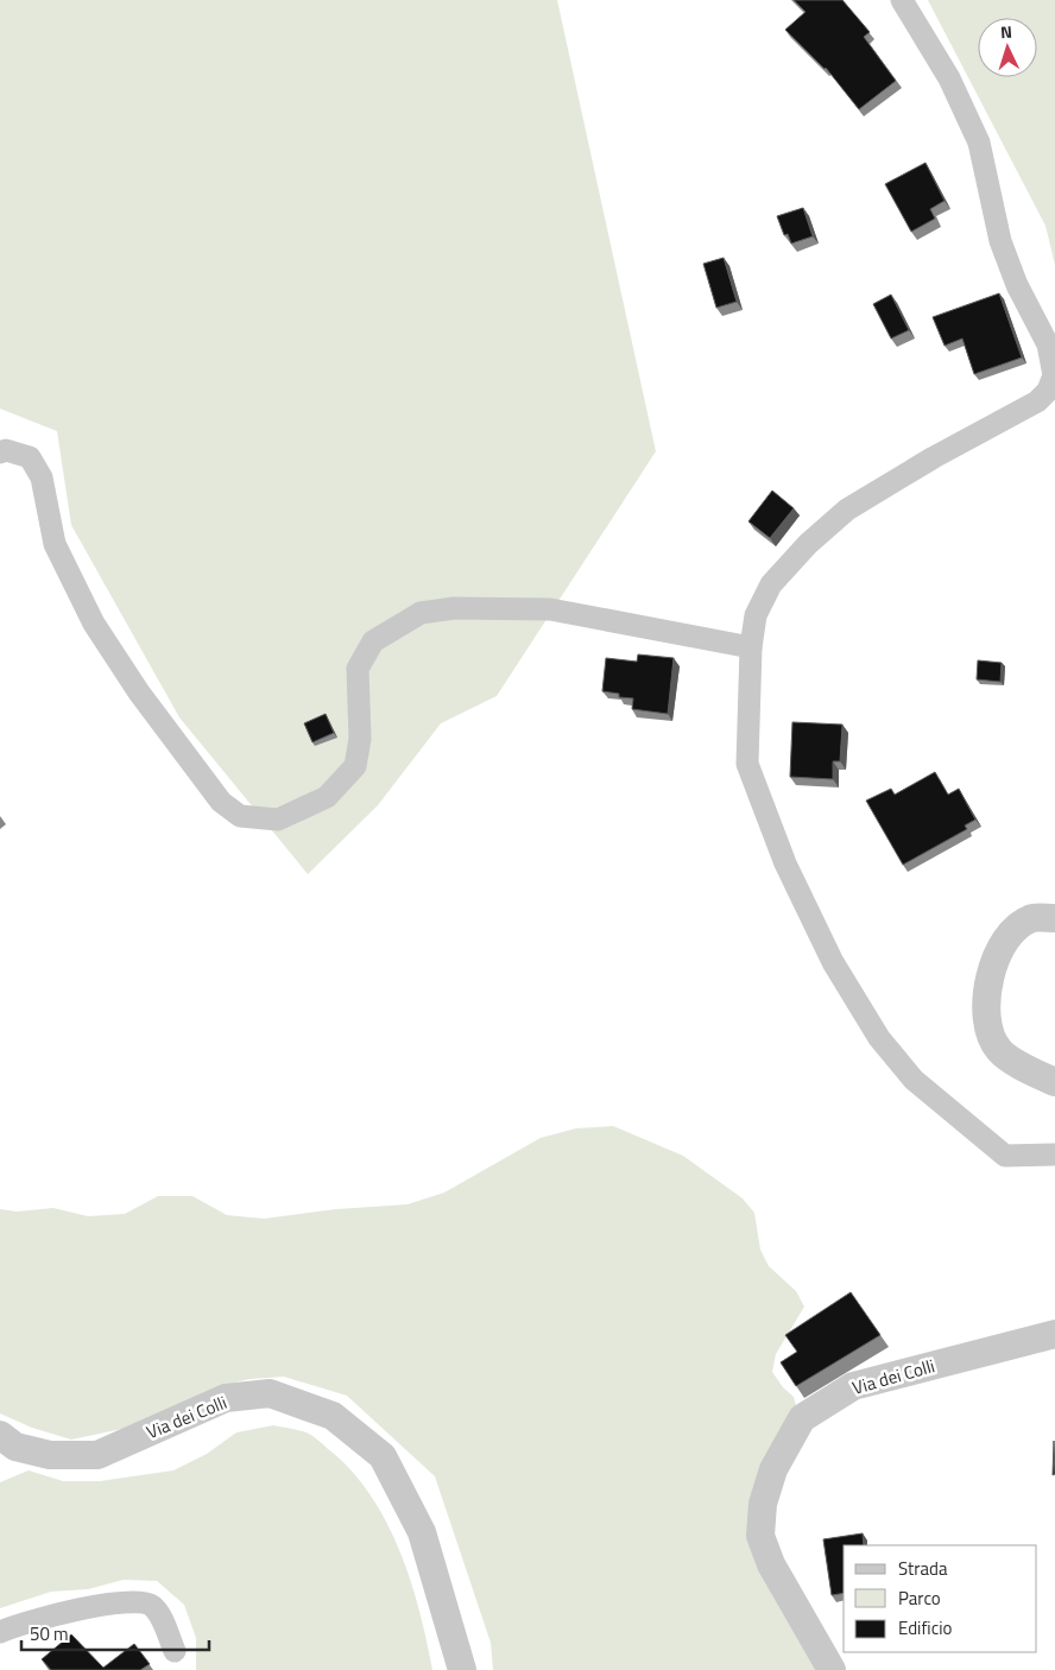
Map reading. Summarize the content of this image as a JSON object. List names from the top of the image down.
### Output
{
  "streets": {
    "street": ["Via dei Colli"]
  },
  "legend": ["Strada", "Parco", "Edificio"],
  "scale_bar": "50 m",
  "north": "top"
}
